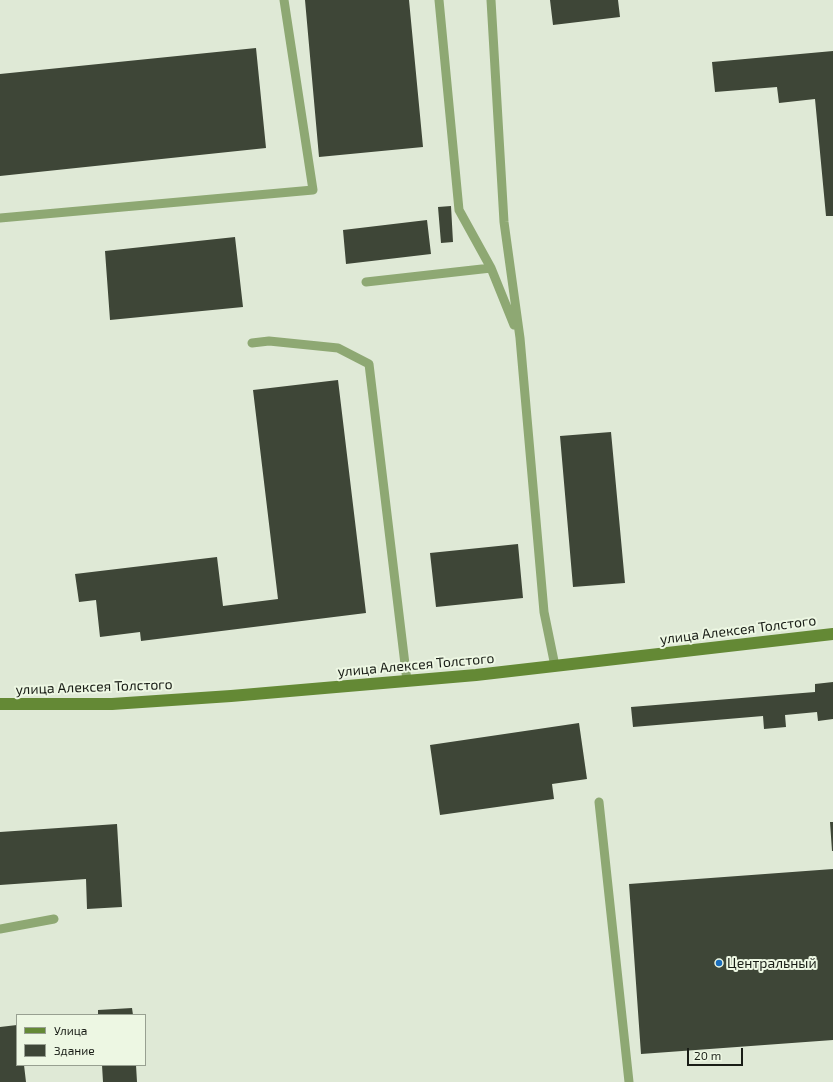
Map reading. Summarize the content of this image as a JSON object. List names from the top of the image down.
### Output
{
  "streets": {
    "street": ["улица Алексея Толстого"]
  },
  "places": ["Центральный"],
  "legend": ["Улица", "Здание"],
  "scale_bar": "20 m"
}
